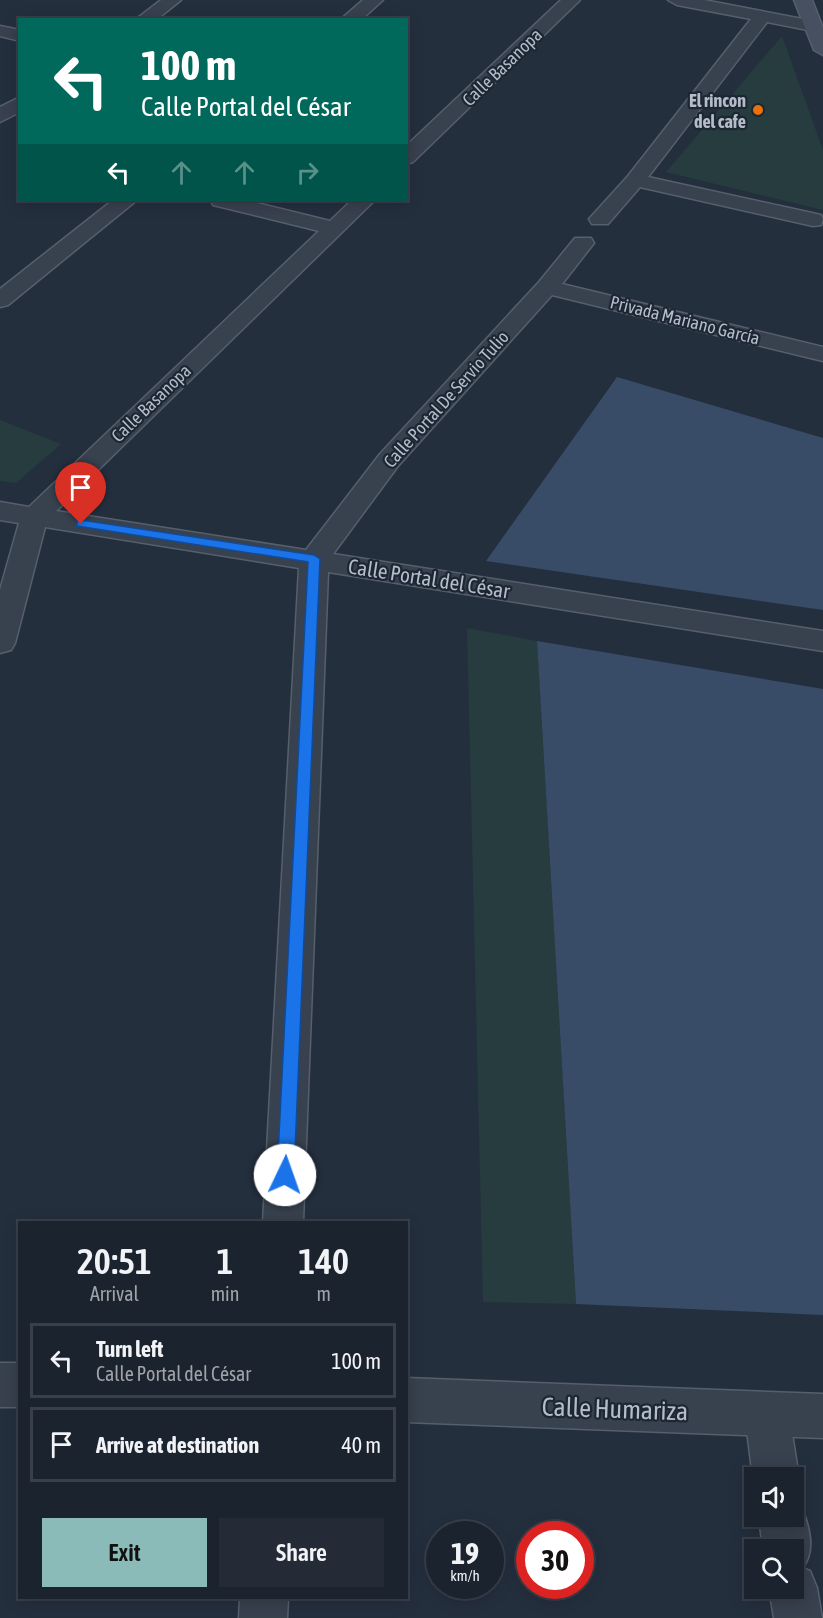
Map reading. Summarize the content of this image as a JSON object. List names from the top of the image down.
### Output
{
  "streets": {
    "street": [
      "Calle Basanopa",
      "Privada Mariano García",
      "Calle Portal De Servio Tulio",
      "Calle Portal del César",
      "Calle Humariza"
    ]
  },
  "crossings": [
    ["Calle Basanopa", "Calle Portal del César"],
    ["Privada Mariano García", "Calle Portal De Servio Tulio"],
    ["Calle Portal De Servio Tulio", "Calle Portal del César"]
  ],
  "places": ["El rincon del cafe"],
  "page": {
    "turn": ["100 m", "Calle Portal del César"],
    "eta": [
      "20:51",
      "Arrival",
      "1",
      "min",
      "140",
      "m"
    ],
    "list": [
      {
        "name": "Turn left",
        "note": "Calle Portal del César",
        "value": "100 m"
      },
      {
        "name": "Arrive at destination",
        "value": "40 m"
      }
    ],
    "buttons": ["Exit", "Share"],
    "speed": "19 km/h",
    "limit": "30"
  }
}
